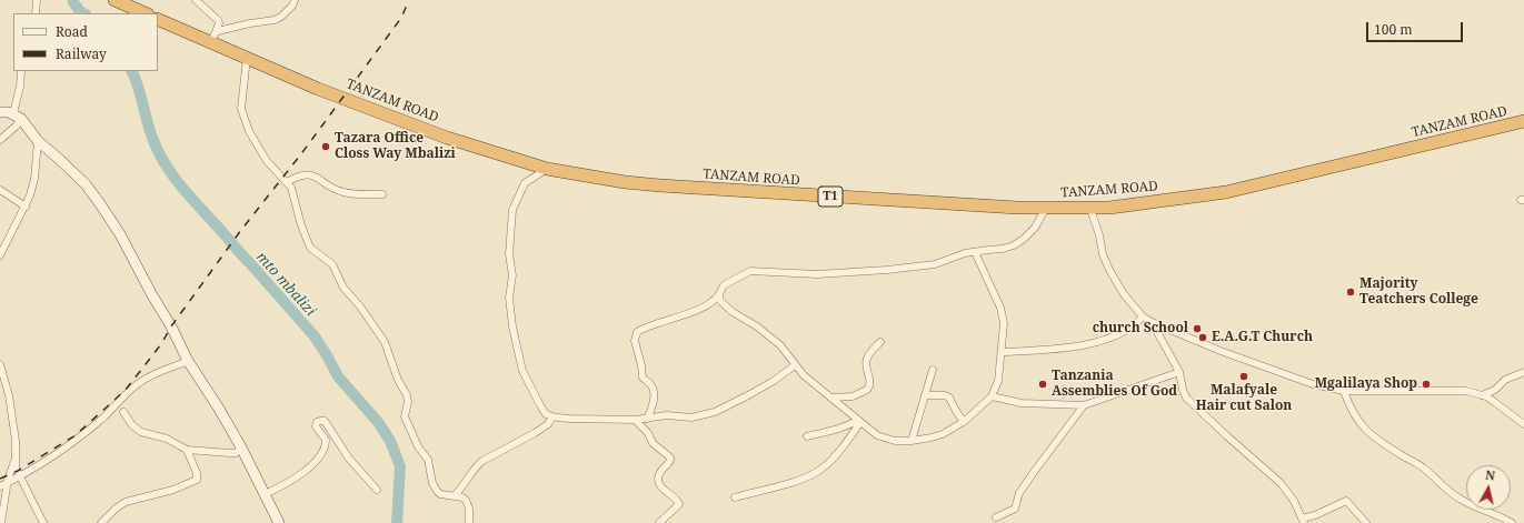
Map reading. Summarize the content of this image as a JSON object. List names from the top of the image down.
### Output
{
  "streets": {
    "highway": ["TANZAM ROAD", "T1"]
  },
  "water": ["mto mbalizi"],
  "places": [
    "Tazara Office Closs Way Mbalizi",
    "Majority Teatchers College",
    "church School",
    "E.A.G.T Church",
    "Malafyale Hair cut Salon",
    "Tanzania Assemblies Of God",
    "Mgalilaya Shop"
  ],
  "legend": ["Road", "Railway"],
  "scale_bar": "100 m",
  "north": "top"
}
